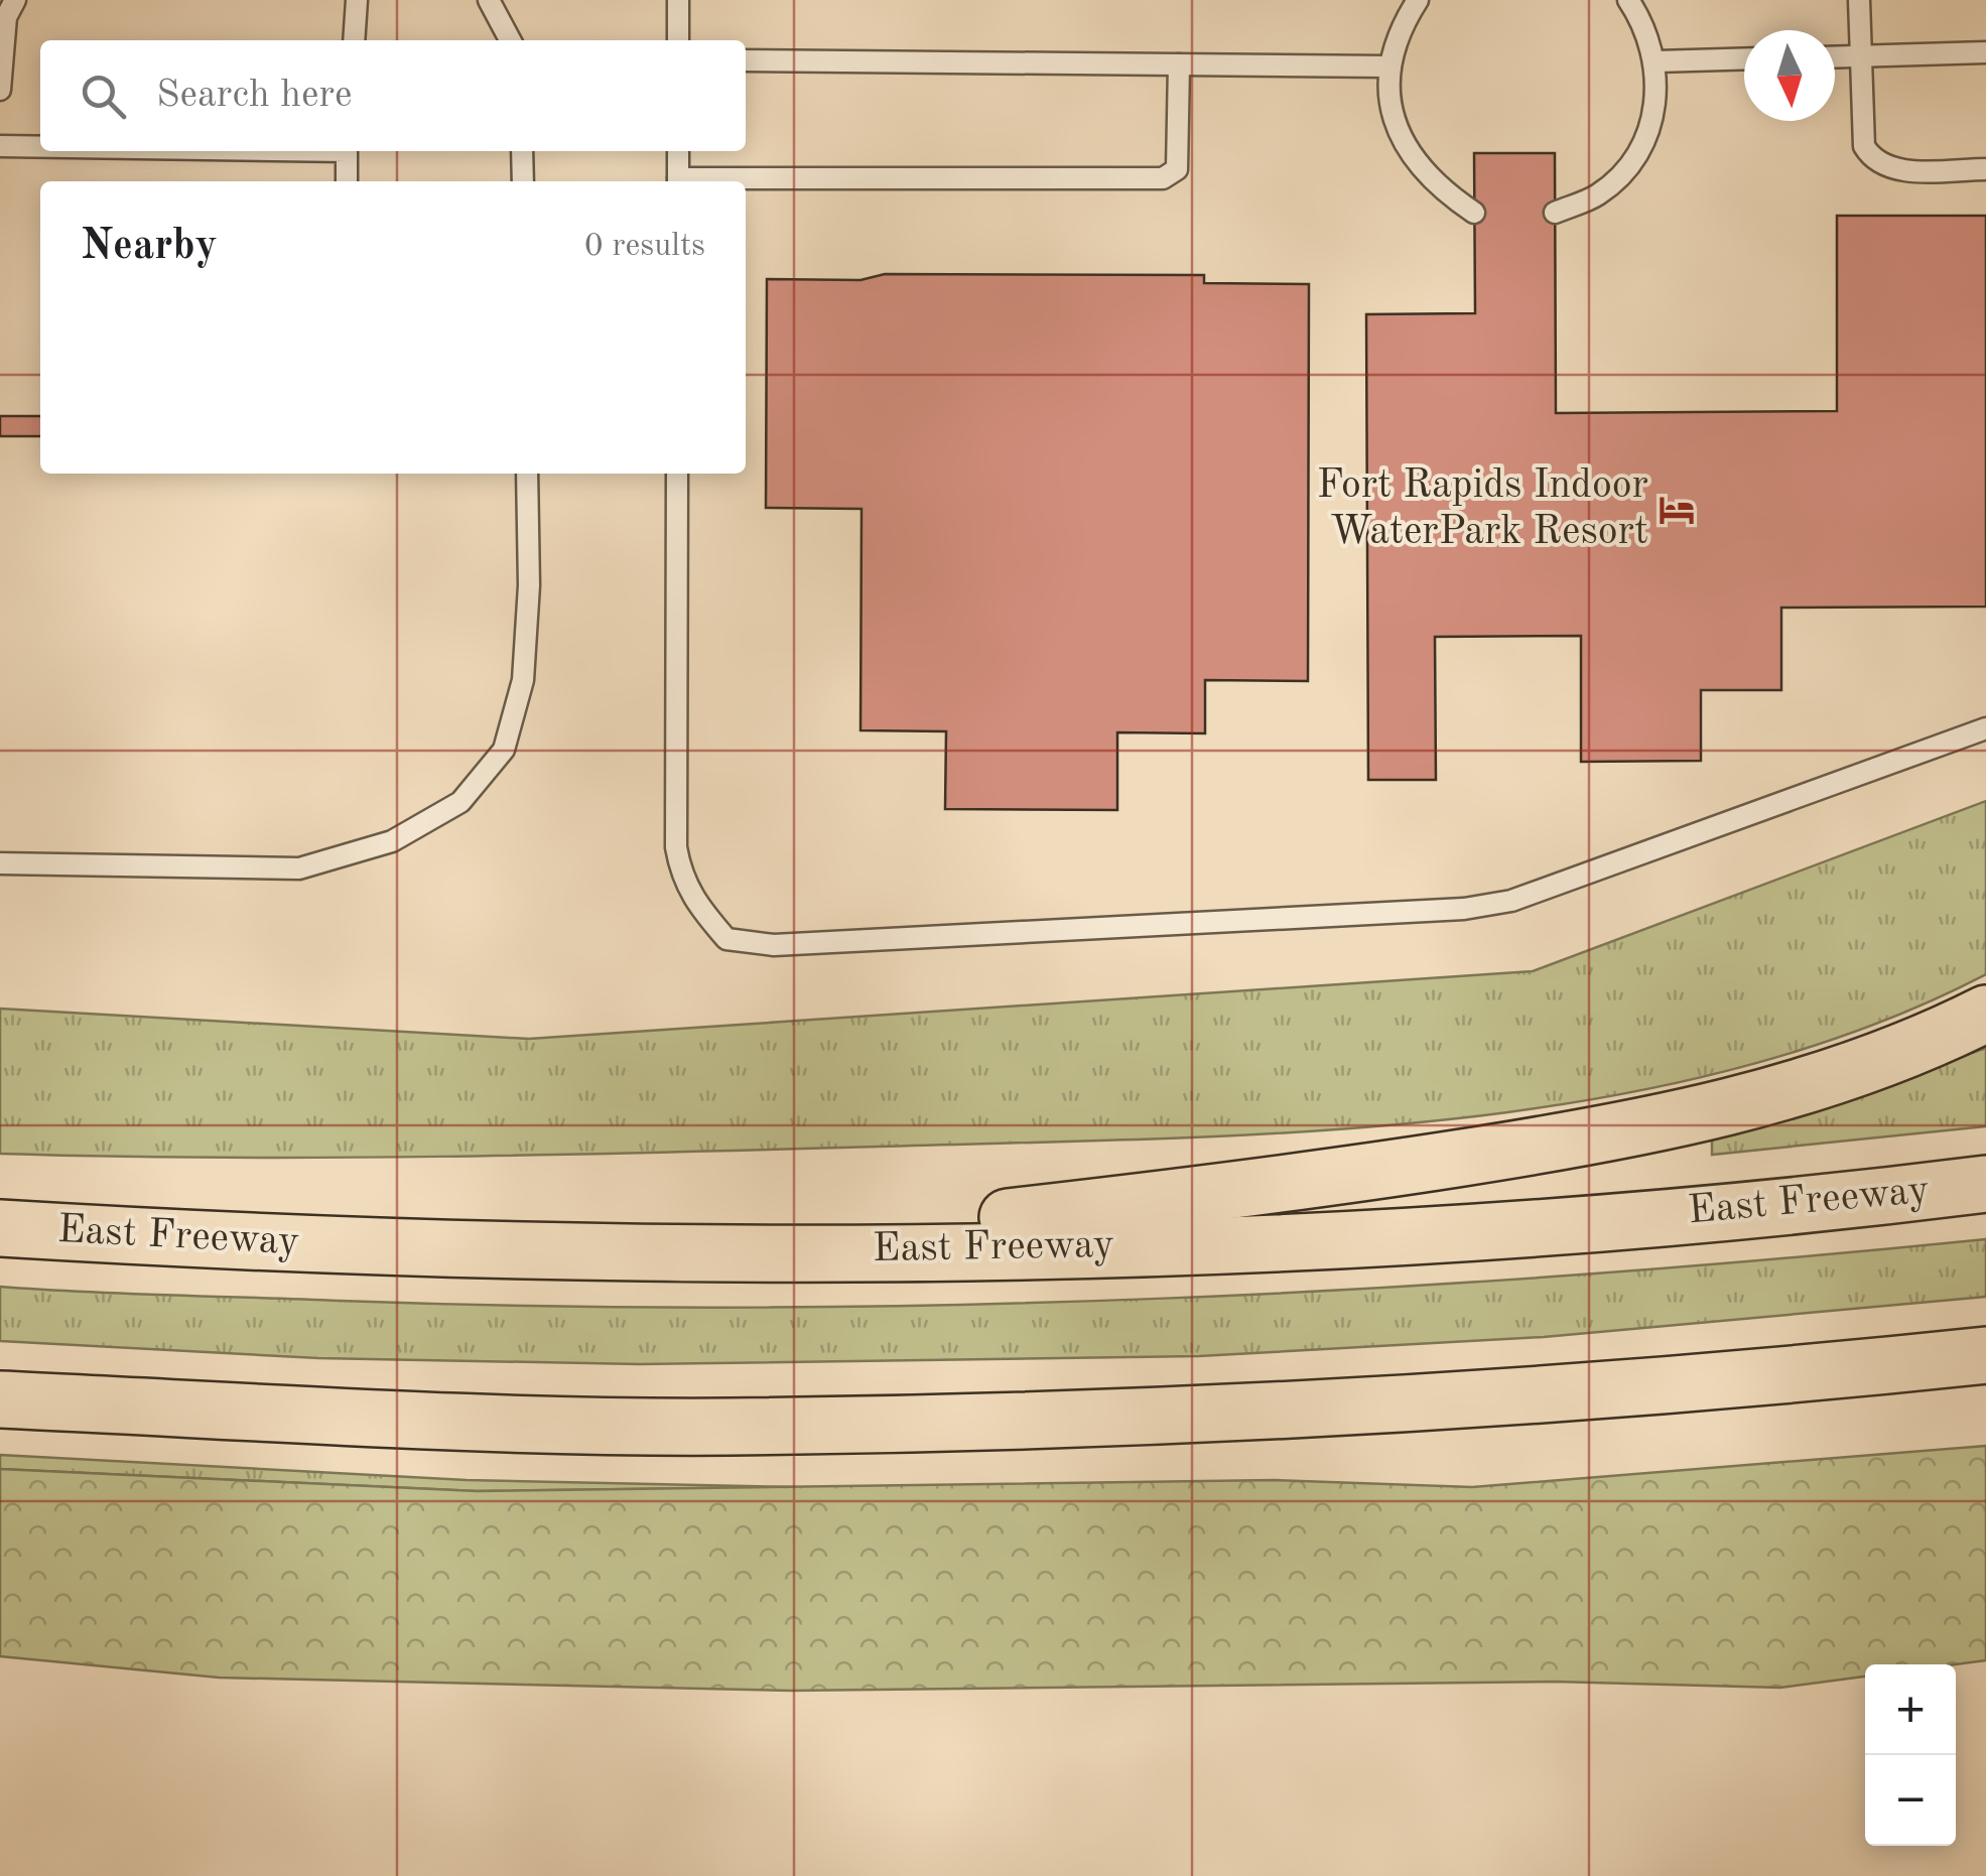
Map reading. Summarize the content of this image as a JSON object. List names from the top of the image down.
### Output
{
  "streets": {
    "highway": ["East Freeway"]
  },
  "places": {
    "hotel": ["Fort Rapids Indoor WaterPark Resort"]
  },
  "north": "bottom",
  "page": {
    "search": "Search here",
    "heading": ["Nearby", "0 results"],
    "map_buttons": ["+", "−"]
  }
}
